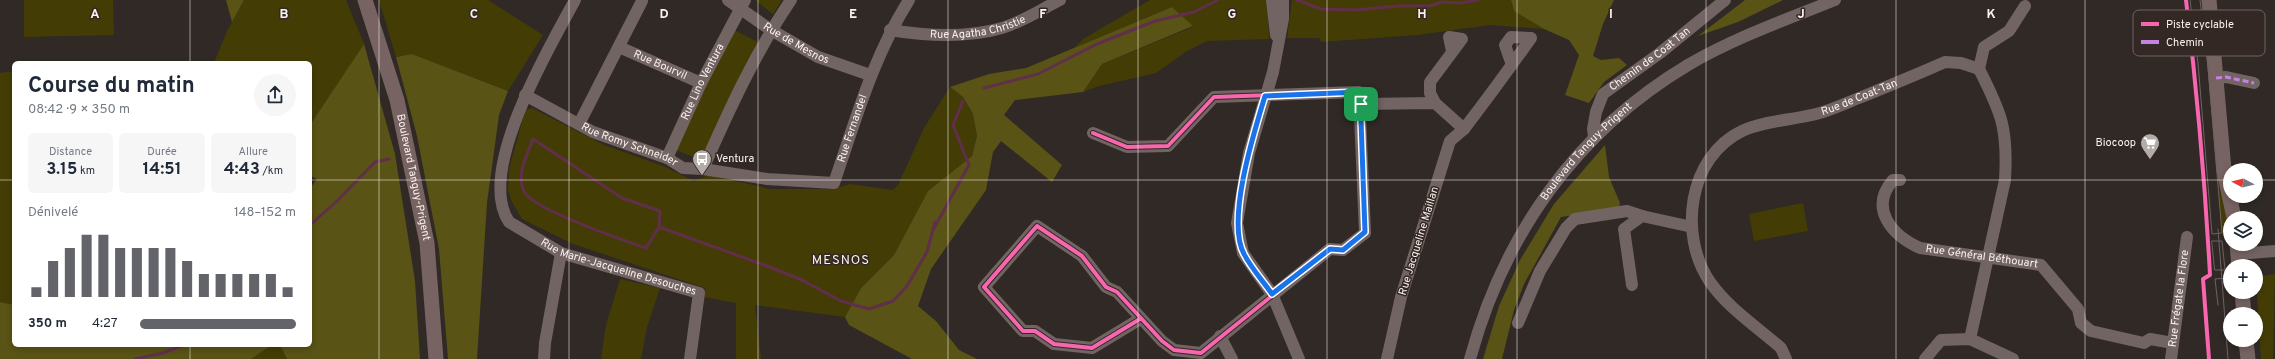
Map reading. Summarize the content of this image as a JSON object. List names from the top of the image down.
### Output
{
  "streets": {
    "main road": ["Boulevard Tanguy-Prigent"],
    "street": [
      "Rue Agatha Christie",
      "Rue de Mesnos",
      "Chemin de Coat Tan",
      "Rue Bourvil",
      "Rue Lino Ventura",
      "Rue de Coat-Tan",
      "Rue Fernandel",
      "Rue Romy Schneider",
      "Rue Jacqueline Maillan",
      "Rue Général Béthouart",
      "Rue Marie-Jacqueline Desouches",
      "Rue Frégate la Flore"
    ]
  },
  "crossings": [
    ["Rue Agatha Christie", "Rue Fernandel"],
    ["Rue de Mesnos", "Rue Lino Ventura"],
    ["Rue de Mesnos", "Rue Fernandel"],
    ["Chemin de Coat Tan", "Boulevard Tanguy-Prigent"],
    ["Rue Bourvil", "Rue Lino Ventura"],
    ["Rue Bourvil", "Rue Romy Schneider"],
    ["Rue Lino Ventura", "Rue Romy Schneider"],
    ["Rue Fernandel", "Rue Romy Schneider"],
    ["Rue Romy Schneider", "Rue Marie-Jacqueline Desouches"],
    ["Rue Général Béthouart", "Rue Frégate la Flore"]
  ],
  "districts": ["MESNOS"],
  "places": {
    "supermarket": ["Biocoop"],
    "bus stop": ["Ventura"]
  },
  "legend": ["Piste cyclable", "Chemin"],
  "north": "left",
  "page": {
    "heading": ["Course du matin", "08:42 · 9 × 350 m"],
    "stats": [
      ["Distance", "3.15 km"],
      ["Durée", "14:51"],
      ["Allure", "4:43 /km"]
    ],
    "map_buttons": ["+", "−"],
    "chart": ["Dénivelé", "148–152 m"],
    "list": [
      {
        "name": "350 m",
        "note": "4:27"
      }
    ]
  },
  "grid": {
    "columns": [
      "A",
      "B",
      "C",
      "D",
      "E",
      "F",
      "G",
      "H",
      "I",
      "J",
      "K"
    ]
  }
}
